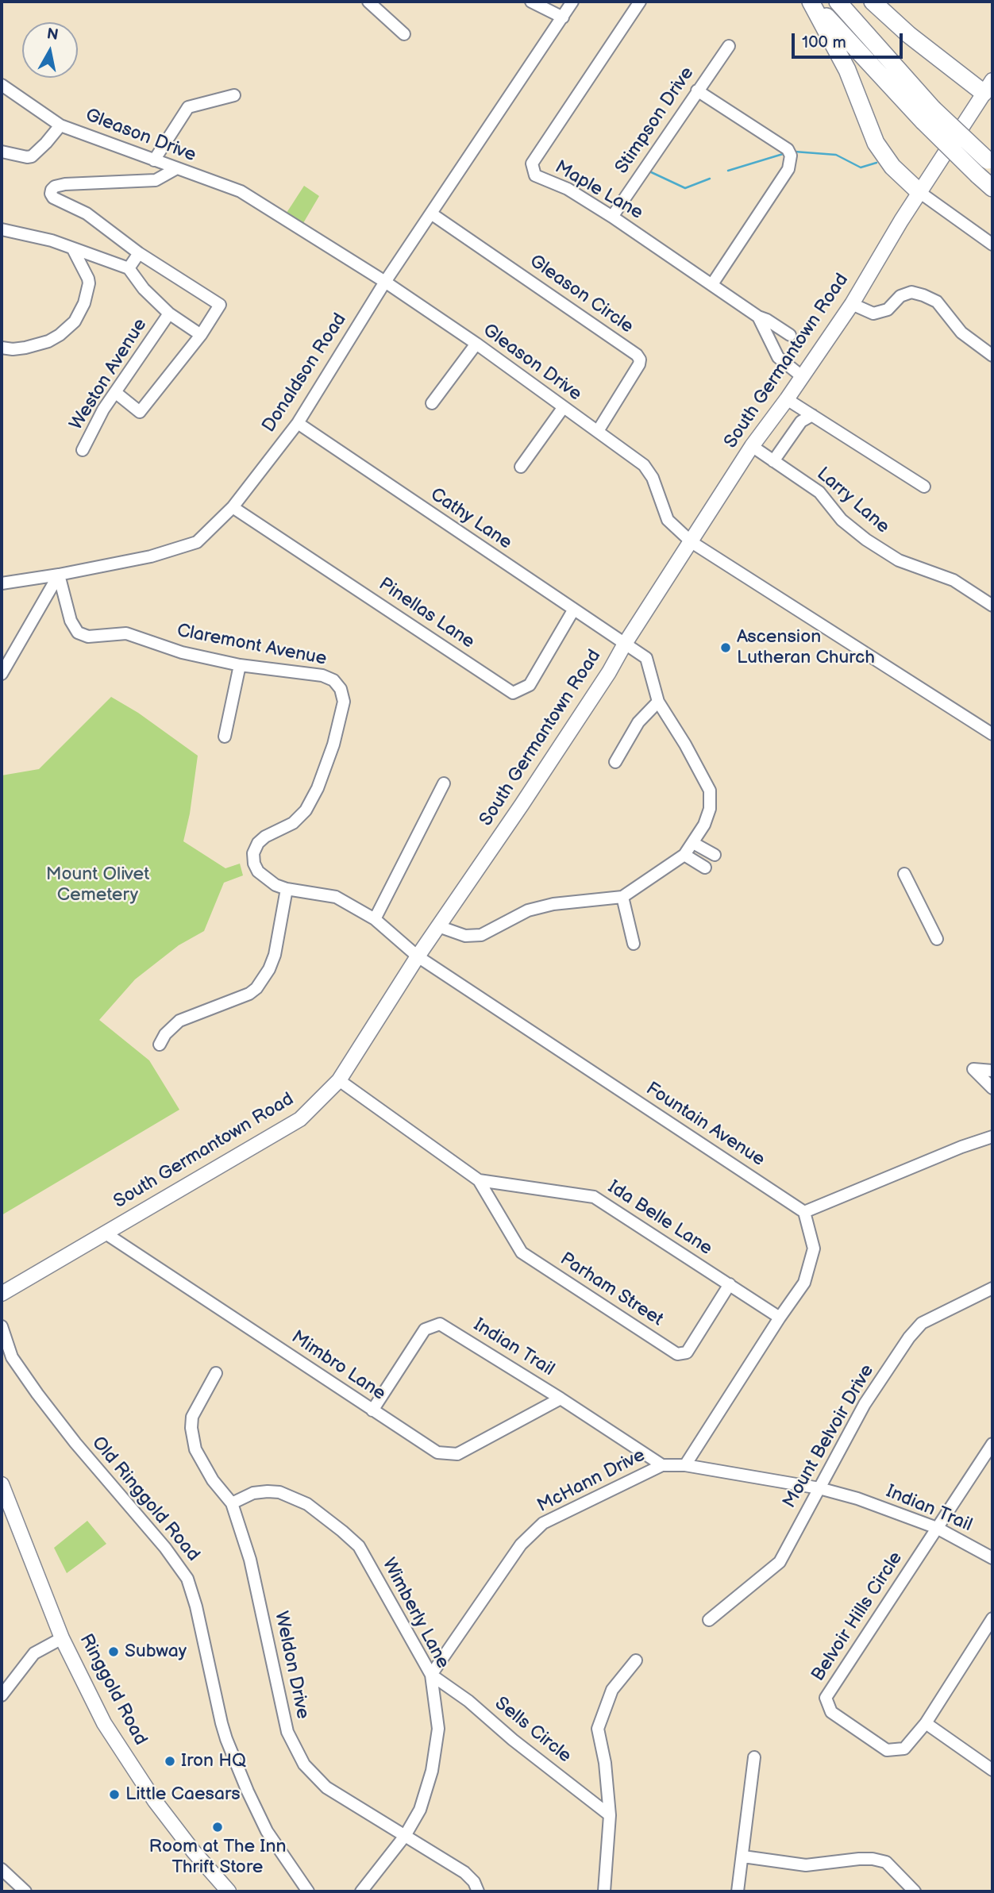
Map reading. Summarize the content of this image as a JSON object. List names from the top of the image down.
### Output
{
  "streets": {
    "main road": ["South Germantown Road", "Ringgold Road"],
    "street": [
      "Stimpson Drive",
      "Gleason Drive",
      "Maple Lane",
      "Gleason Circle",
      "Donaldson Road",
      "Weston Avenue",
      "Larry Lane",
      "Cathy Lane",
      "Pinellas Lane",
      "Claremont Avenue",
      "Fountain Avenue",
      "Ida Belle Lane",
      "Parham Street",
      "Indian Trail",
      "Mimbro Lane",
      "Mount Belvoir Drive",
      "McHann Drive",
      "Old Ringgold Road",
      "Wimberly Lane",
      "Belvoir Hills Circle",
      "Weldon Drive",
      "Sells Circle"
    ]
  },
  "crossings": [
    ["Stimpson Drive", "Maple Lane"],
    ["Gleason Drive", "Gleason Circle"],
    ["Gleason Drive", "South Germantown Road"],
    ["Gleason Drive", "Donaldson Road"],
    ["Maple Lane", "South Germantown Road"],
    ["Gleason Circle", "Donaldson Road"],
    ["South Germantown Road", "Larry Lane"],
    ["South Germantown Road", "Cathy Lane"],
    ["South Germantown Road", "Claremont Avenue"],
    ["South Germantown Road", "Fountain Avenue"],
    ["South Germantown Road", "Ida Belle Lane"],
    ["South Germantown Road", "Mimbro Lane"],
    ["Donaldson Road", "Cathy Lane"],
    ["Donaldson Road", "Pinellas Lane"],
    ["Donaldson Road", "Claremont Avenue"],
    ["Cathy Lane", "Pinellas Lane"],
    ["Claremont Avenue", "Fountain Avenue"],
    ["Ida Belle Lane", "Parham Street"],
    ["Indian Trail", "Mimbro Lane"],
    ["Indian Trail", "Mount Belvoir Drive"],
    ["Indian Trail", "McHann Drive"],
    ["Indian Trail", "Belvoir Hills Circle"],
    ["McHann Drive", "Wimberly Lane"],
    ["McHann Drive", "Sells Circle"],
    ["Wimberly Lane", "Weldon Drive"],
    ["Wimberly Lane", "Sells Circle"]
  ],
  "parks": ["Mount Olivet Cemetery"],
  "places": [
    "Ascension Lutheran Church",
    "Subway",
    "Iron HQ",
    "Little Caesars",
    "Room at The Inn Thrift Store"
  ],
  "scale_bar": "100 m",
  "north": "top"
}
